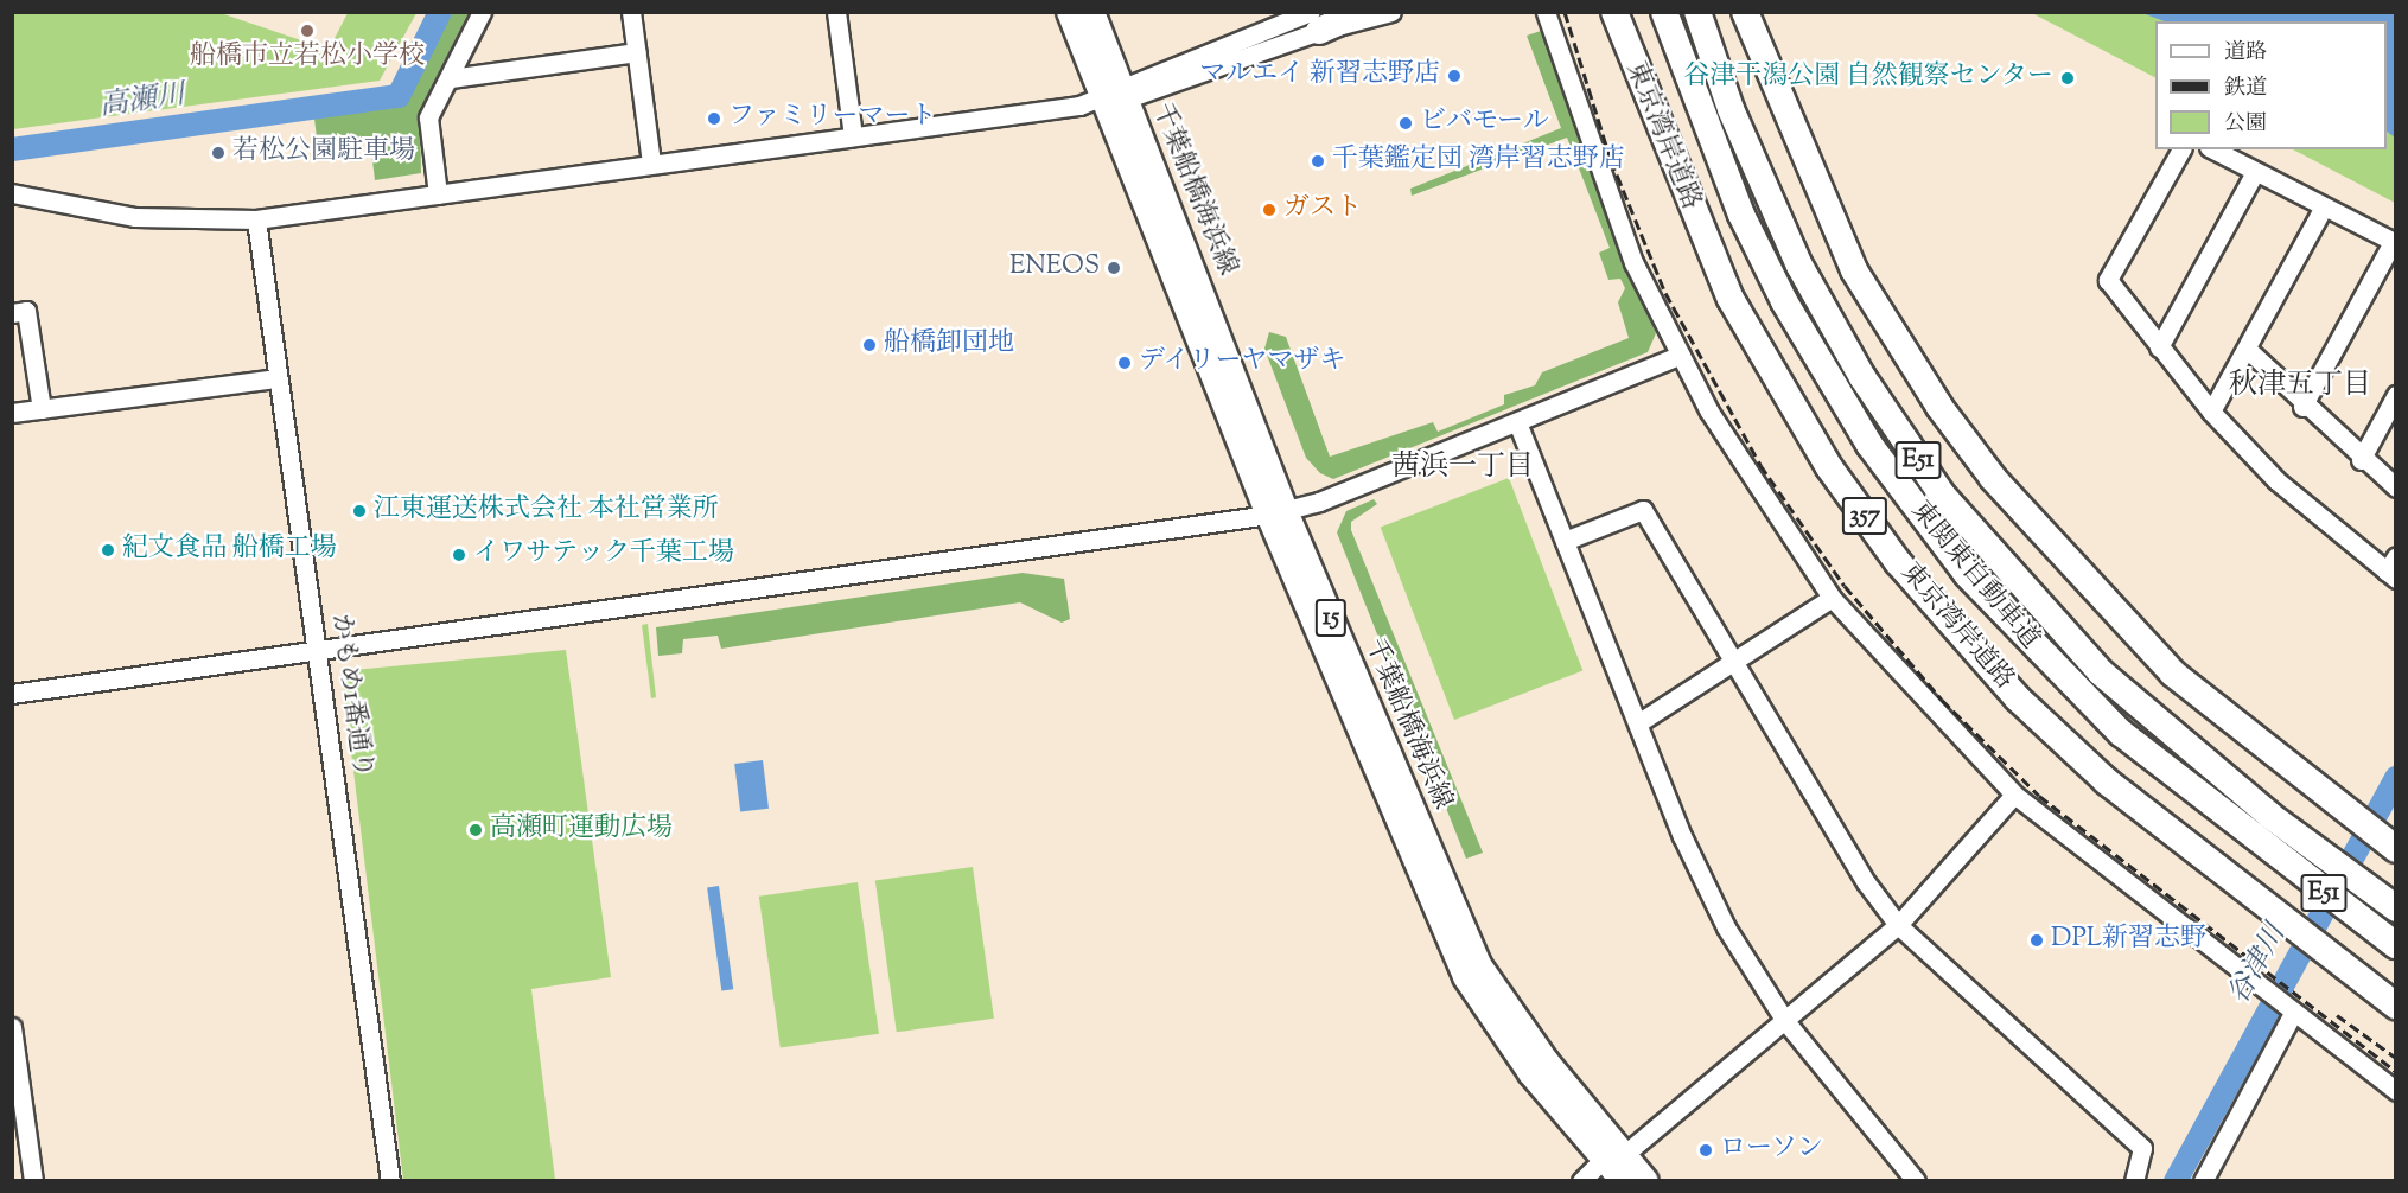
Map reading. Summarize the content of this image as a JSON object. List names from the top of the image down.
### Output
{
  "streets": {
    "highway": [
      "東京湾岸道路",
      "E51",
      "357",
      "東関東自動車道"
    ],
    "main road": ["千葉船橋海浜線", "15"],
    "street": ["かもめ1番通り"]
  },
  "districts": ["秋津五丁目", "茜浜一丁目"],
  "water": ["高瀬川", "谷津川"],
  "places": [
    "船橋市立若松小学校",
    "マルエイ 新習志野店",
    "谷津干潟公園 自然観察センター",
    "ファミリーマート",
    "ビバモール",
    "若松公園駐車場",
    "千葉鑑定団 湾岸習志野店",
    "ガスト",
    "ENEOS",
    "船橋卸団地",
    "デイリーヤマザキ",
    "江東運送株式会社 本社営業所",
    "紀文食品 船橋工場",
    "イワサテック千葉工場",
    "高瀬町運動広場",
    "DPL新習志野",
    "ローソン"
  ],
  "legend": ["道路", "鉄道", "公園"]
}
